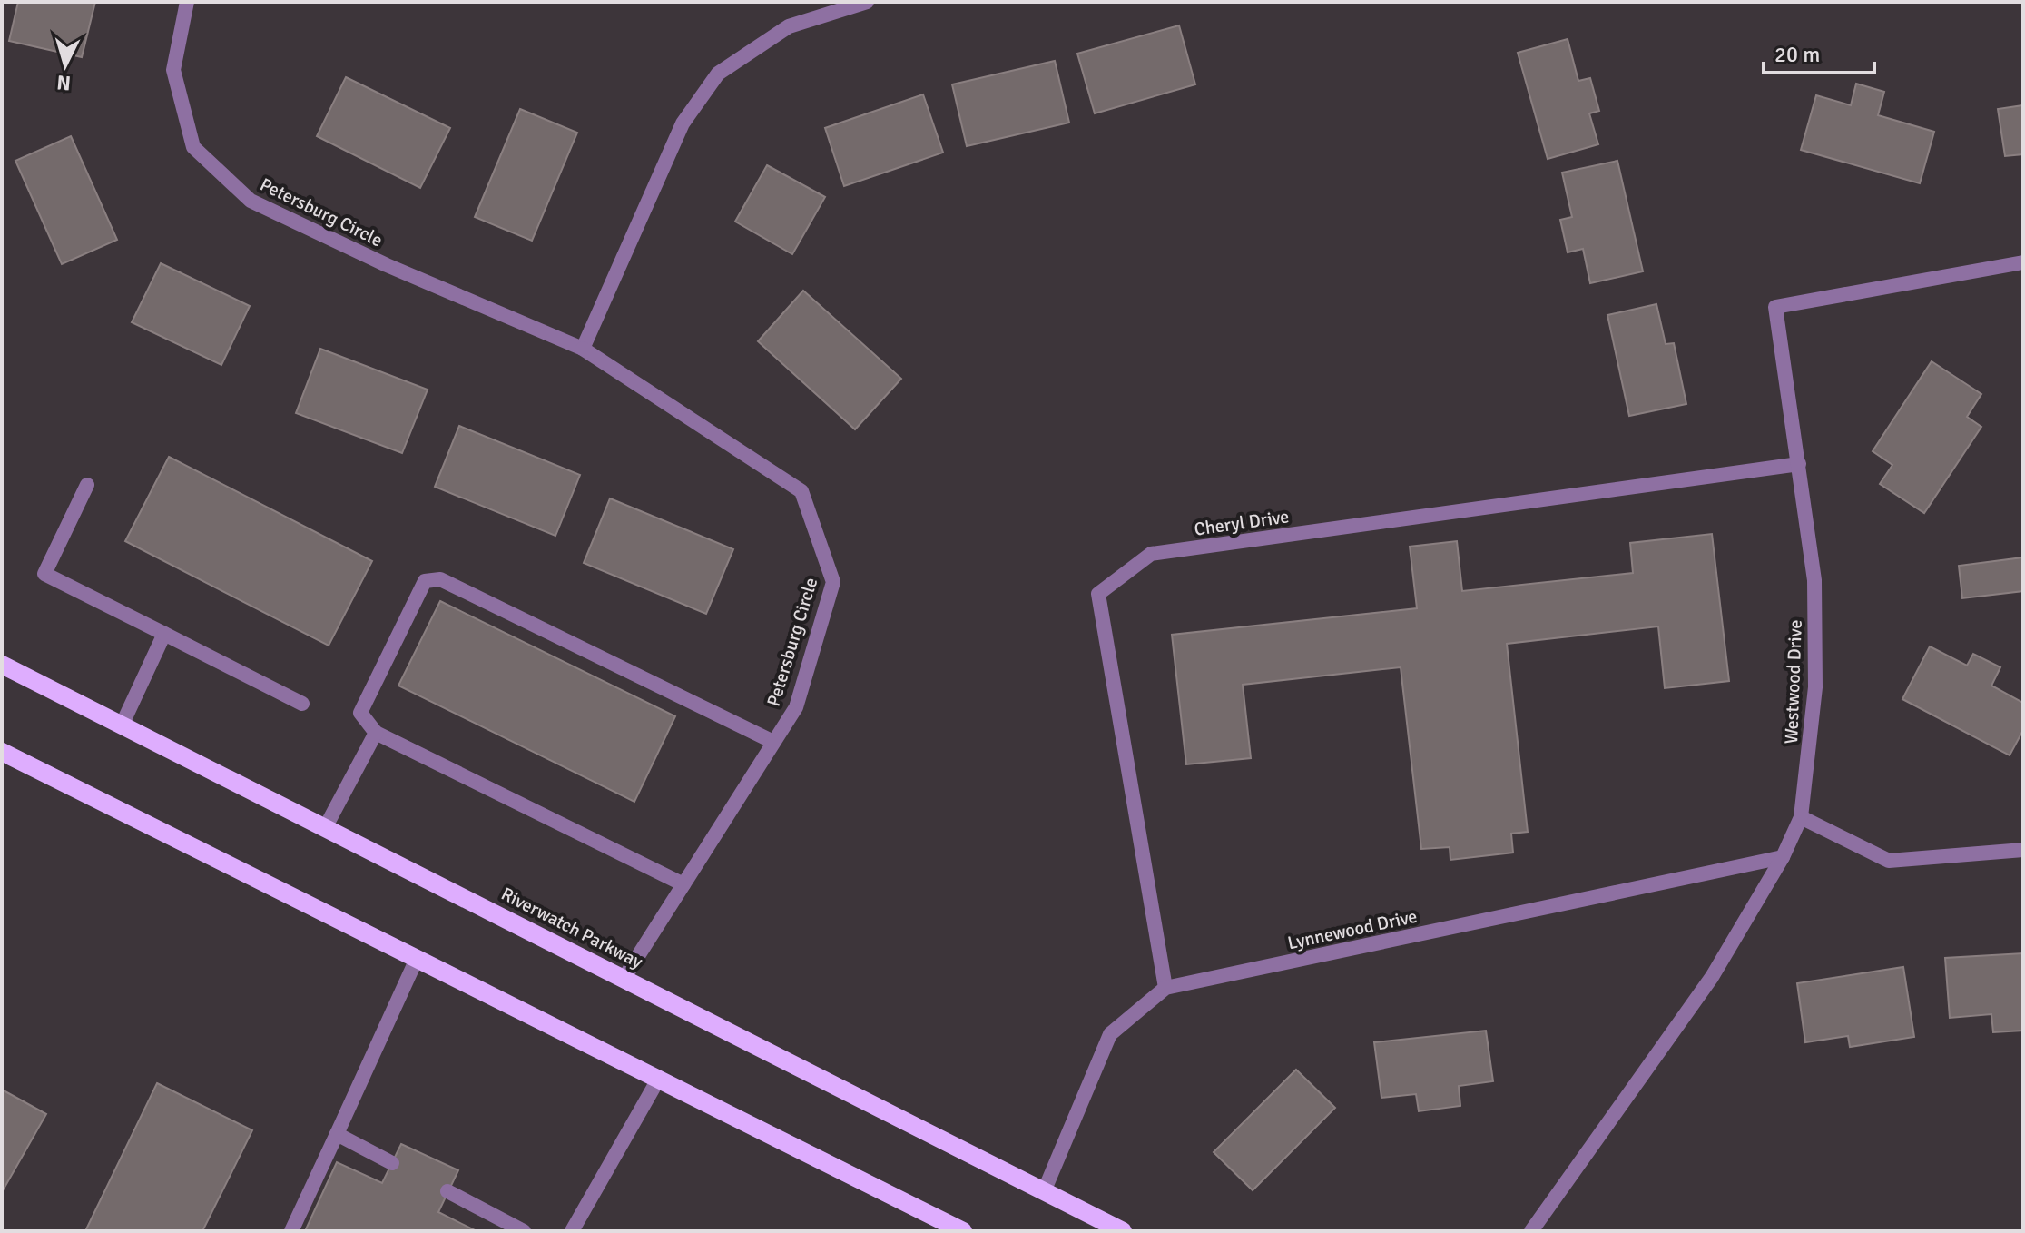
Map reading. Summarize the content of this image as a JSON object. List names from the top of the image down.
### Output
{
  "streets": {
    "main road": ["Riverwatch Parkway"],
    "street": [
      "Petersburg Circle",
      "Cheryl Drive",
      "Westwood Drive",
      "Lynnewood Drive"
    ]
  },
  "crossings": [
    ["Petersburg Circle", "Riverwatch Parkway"],
    ["Cheryl Drive", "Westwood Drive"],
    ["Cheryl Drive", "Lynnewood Drive"],
    ["Westwood Drive", "Lynnewood Drive"],
    ["Riverwatch Parkway", "Lynnewood Drive"]
  ],
  "scale_bar": "20 m",
  "north": "bottom"
}
